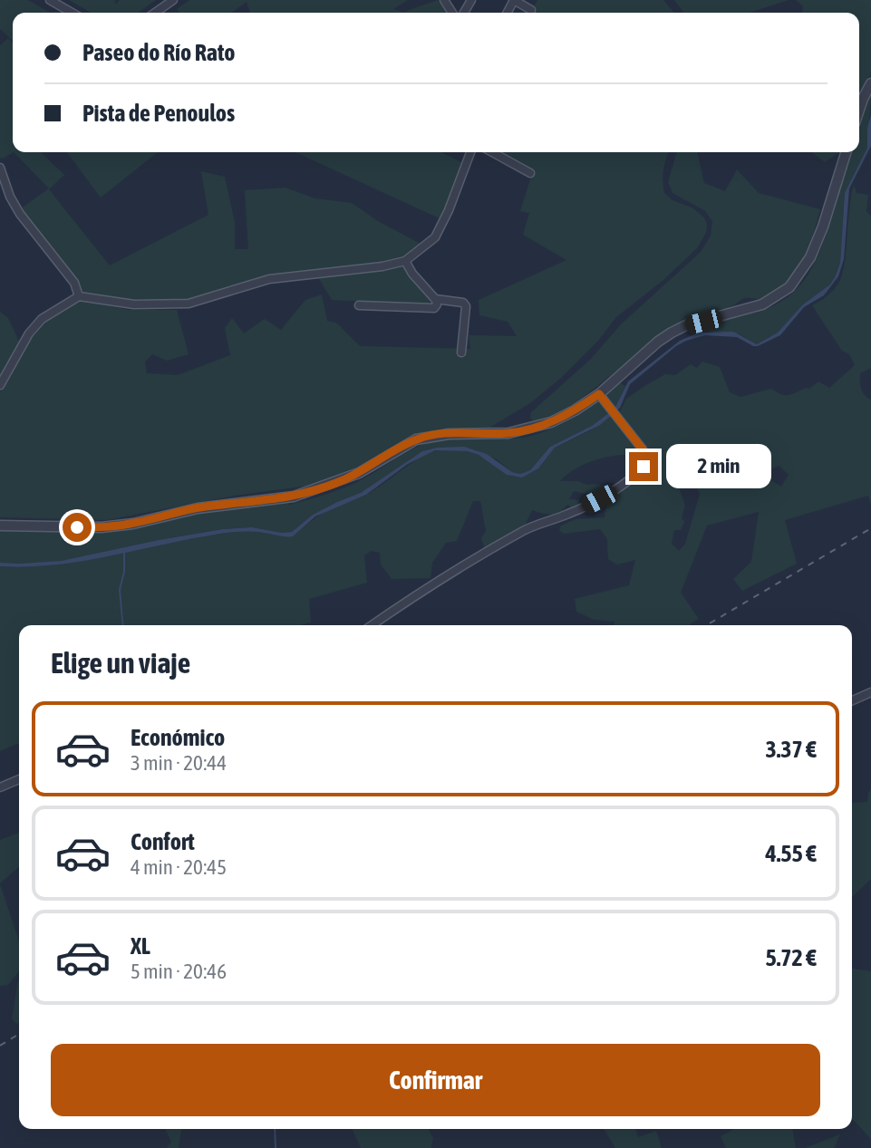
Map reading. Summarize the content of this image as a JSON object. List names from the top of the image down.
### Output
{
  "page": {
    "banner": ["Paseo do Río Rato", "Pista de Penoulos"],
    "bubble": "2 min",
    "heading": "Elige un viaje",
    "list": [
      {
        "name": "Económico",
        "note": "3 min · 20:44",
        "value": "3.37 €"
      },
      {
        "name": "Confort",
        "note": "4 min · 20:45",
        "value": "4.55 €"
      },
      {
        "name": "XL",
        "note": "5 min · 20:46",
        "value": "5.72 €"
      }
    ],
    "buttons": "Confirmar"
  }
}
